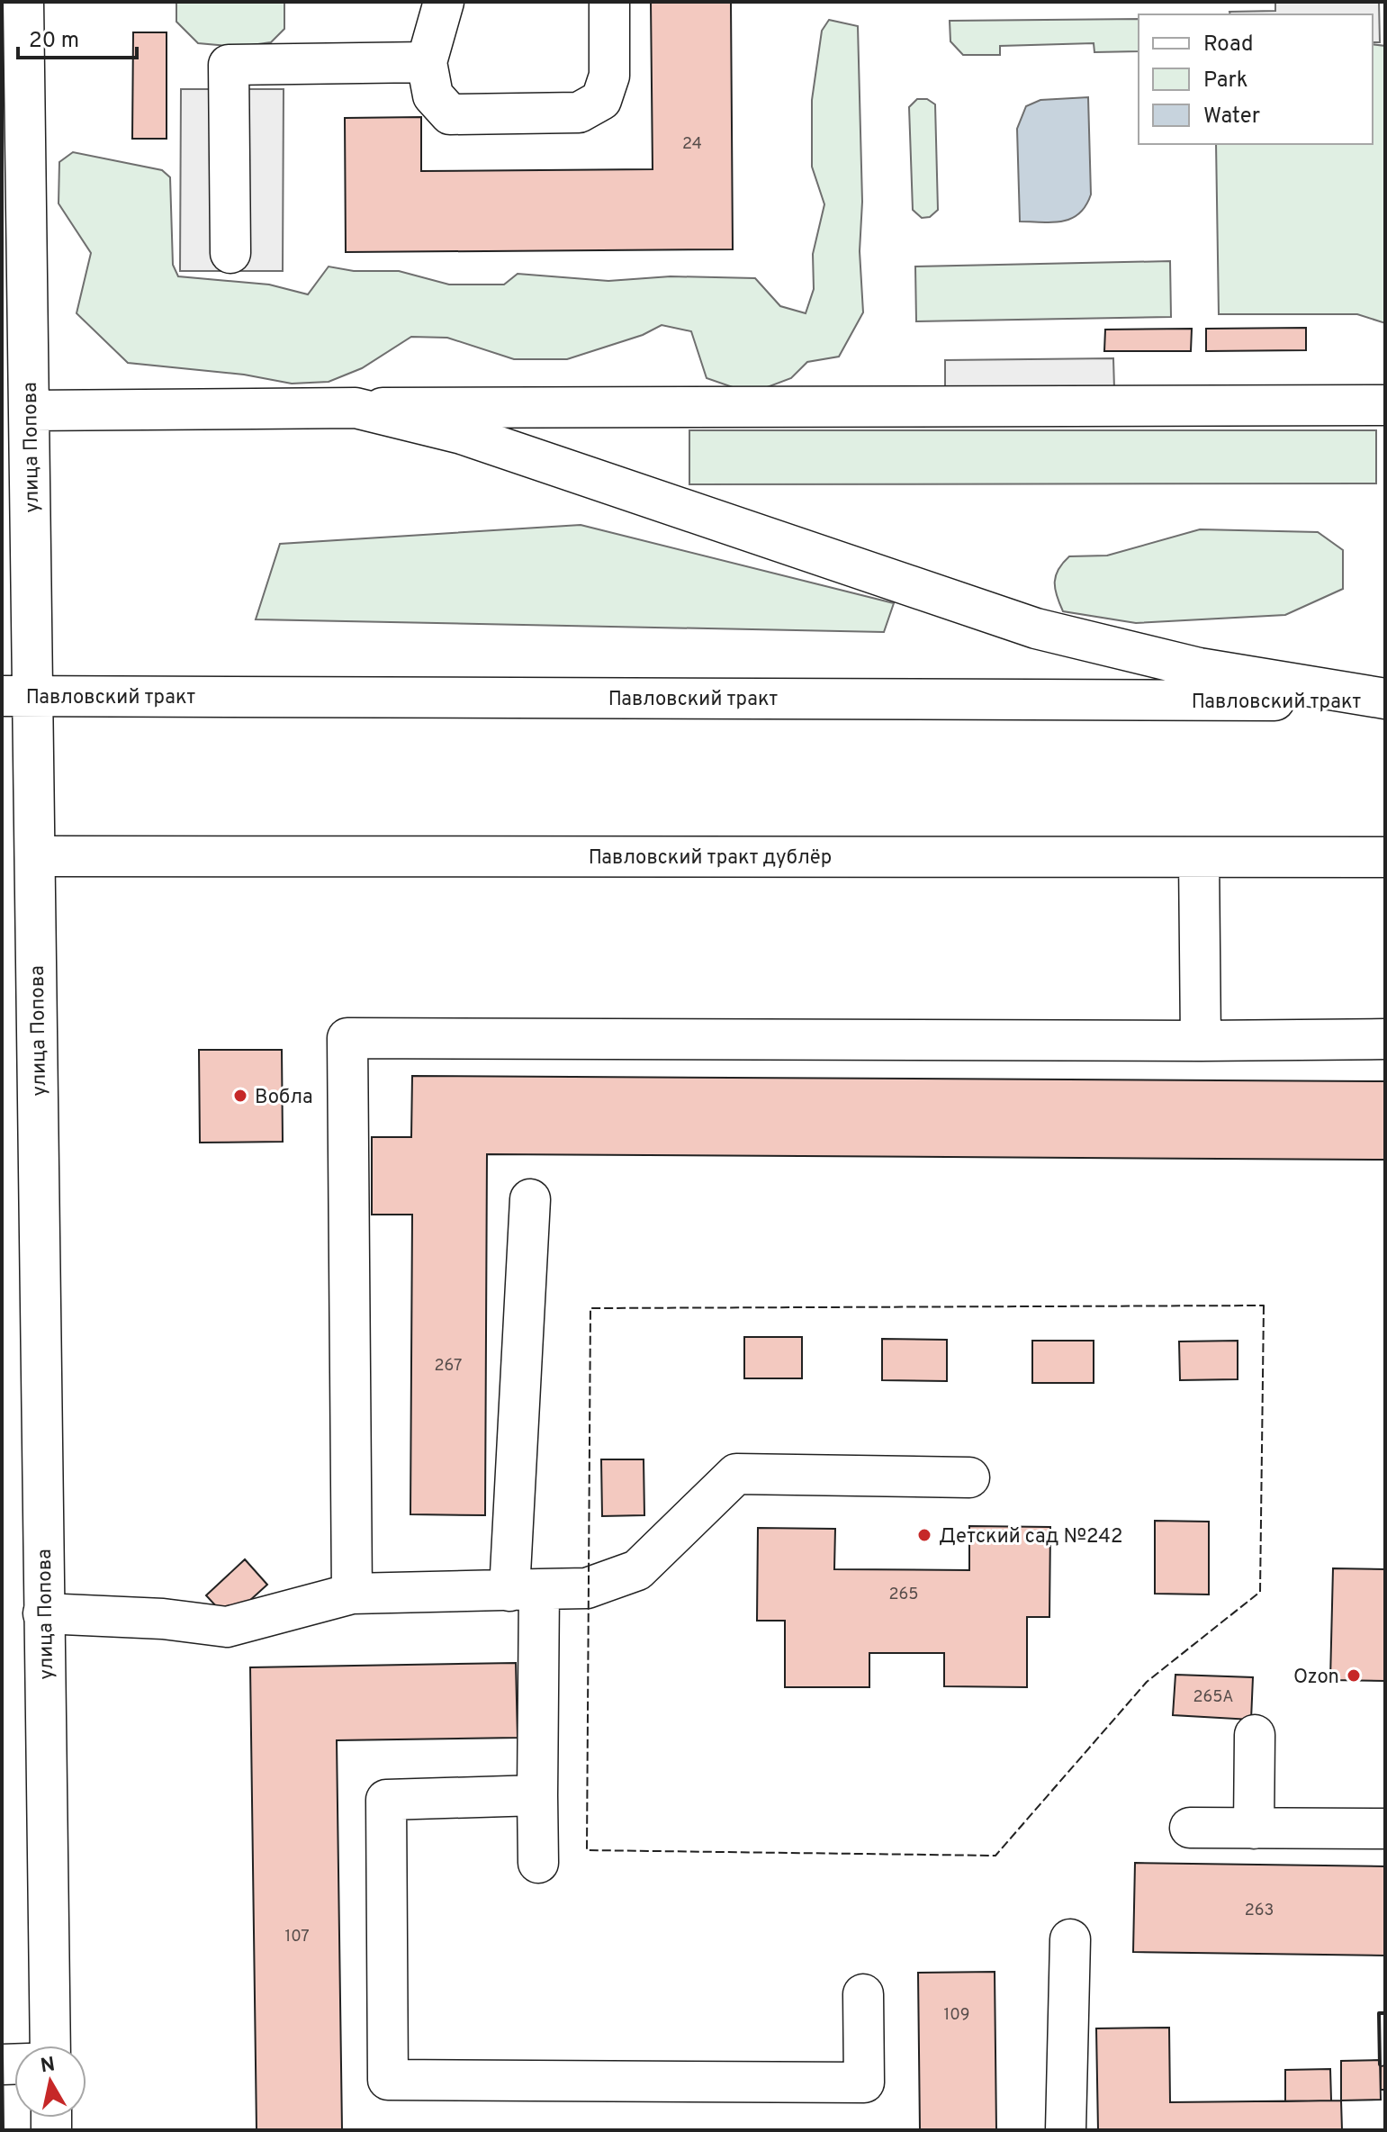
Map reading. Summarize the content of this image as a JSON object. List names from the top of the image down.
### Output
{
  "streets": {
    "main road": ["улица Попова", "Павловский тракт", "Павловский тракт дублёр"]
  },
  "crossings": [
    ["улица Попова", "Павловский тракт"],
    ["улица Попова", "Павловский тракт дублёр"]
  ],
  "places": ["Вобла", "Детский сад №242", "Ozon"],
  "house_numbers": [
    "24",
    "267",
    "265",
    "265А",
    "263",
    "107",
    "109"
  ],
  "legend": ["Road", "Park", "Water"],
  "scale_bar": "20 m",
  "north": "top"
}
